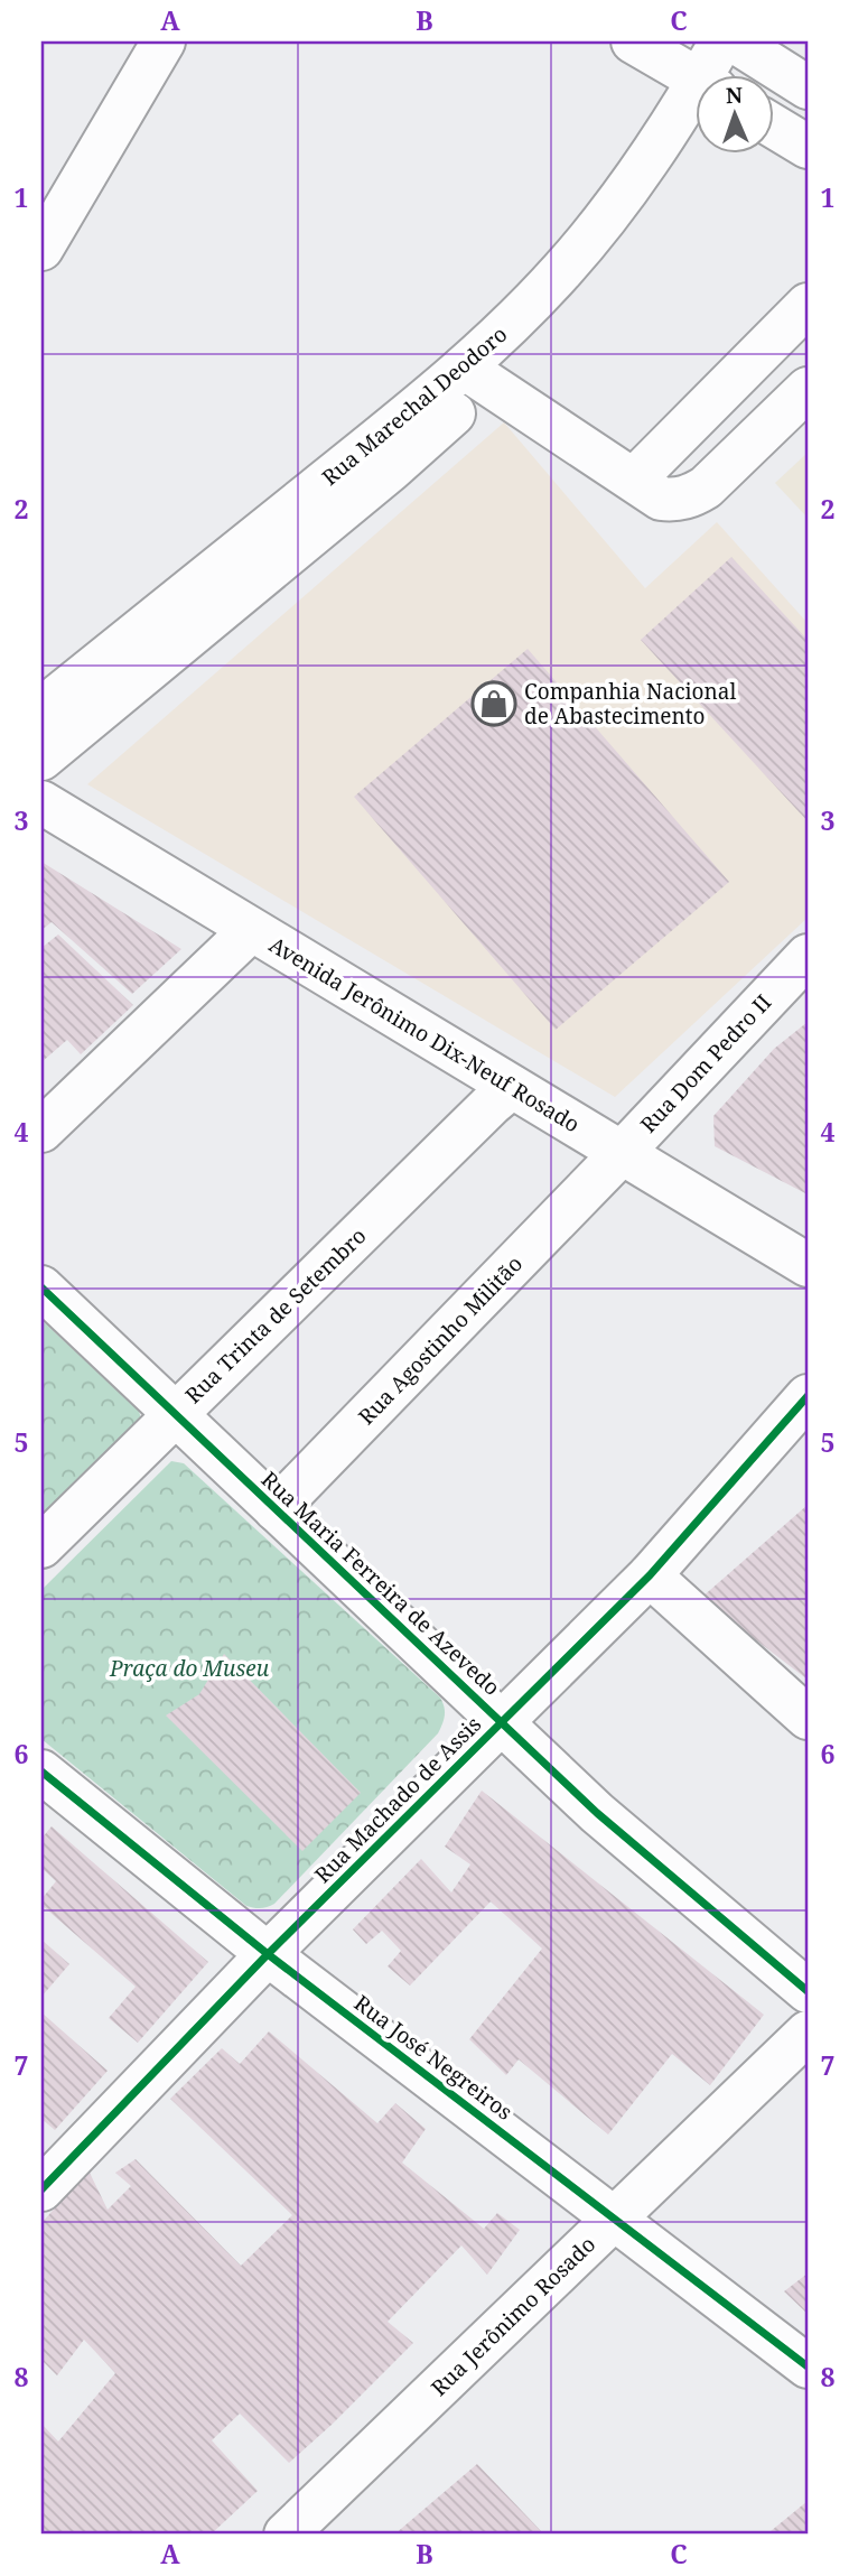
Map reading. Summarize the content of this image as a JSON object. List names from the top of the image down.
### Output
{
  "streets": {
    "street": [
      "Rua Marechal Deodoro",
      "Avenida Jerônimo Dix-Neuf Rosado",
      "Rua Dom Pedro II",
      "Rua Trinta de Setembro",
      "Rua Agostinho Militão",
      "Rua Maria Ferreira de Azevedo",
      "Rua Machado de Assis",
      "Rua José Negreiros",
      "Rua Jerônimo Rosado"
    ]
  },
  "crossings": [
    ["Avenida Jerônimo Dix-Neuf Rosado", "Rua Dom Pedro II"],
    ["Avenida Jerônimo Dix-Neuf Rosado", "Rua Trinta de Setembro"],
    ["Avenida Jerônimo Dix-Neuf Rosado", "Rua Agostinho Militão"],
    ["Rua Dom Pedro II", "Rua Agostinho Militão"],
    ["Rua Trinta de Setembro", "Rua Maria Ferreira de Azevedo"],
    ["Rua Agostinho Militão", "Rua Maria Ferreira de Azevedo"],
    ["Rua Maria Ferreira de Azevedo", "Rua Machado de Assis"],
    ["Rua Machado de Assis", "Rua José Negreiros"],
    ["Rua José Negreiros", "Rua Jerônimo Rosado"]
  ],
  "parks": ["Praça do Museu"],
  "places": {
    "shop": ["Companhia Nacional de Abastecimento"]
  },
  "north": "top",
  "grid": {
    "columns": ["A", "B", "C"],
    "rows": [
      "1",
      "2",
      "3",
      "4",
      "5",
      "6",
      "7",
      "8"
    ]
  }
}
